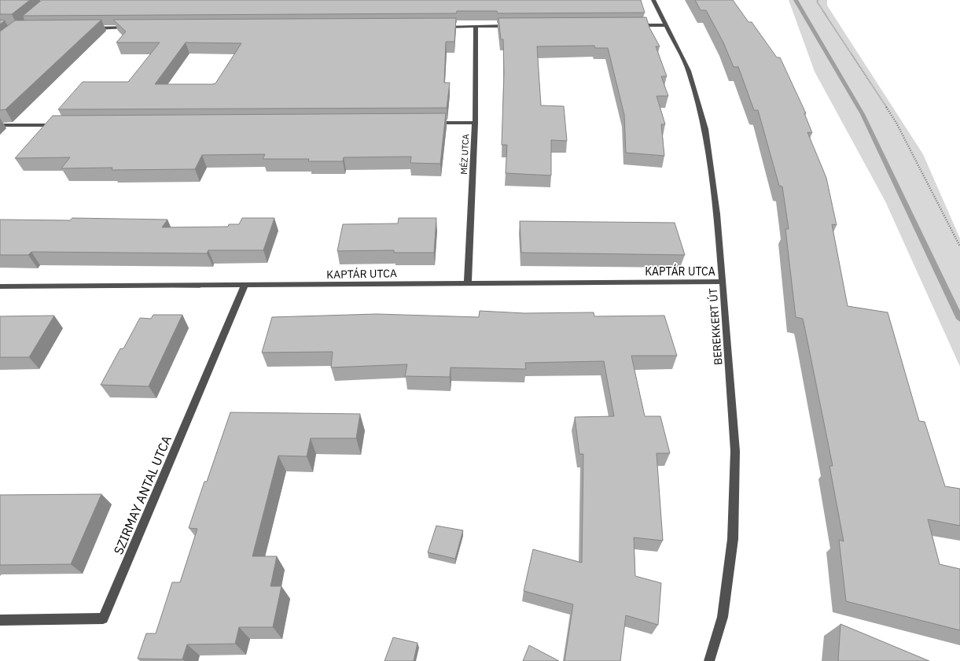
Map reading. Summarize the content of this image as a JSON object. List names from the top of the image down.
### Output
{
  "streets": {
    "street": [
      "MÉZ UTCA",
      "KAPTÁR UTCA",
      "BEREKKERT ÚT",
      "SZIRMAY ANTAL UTCA"
    ]
  },
  "crossings": [
    ["MÉZ UTCA", "KAPTÁR UTCA"],
    ["KAPTÁR UTCA", "BEREKKERT ÚT"],
    ["KAPTÁR UTCA", "SZIRMAY ANTAL UTCA"]
  ]
}
